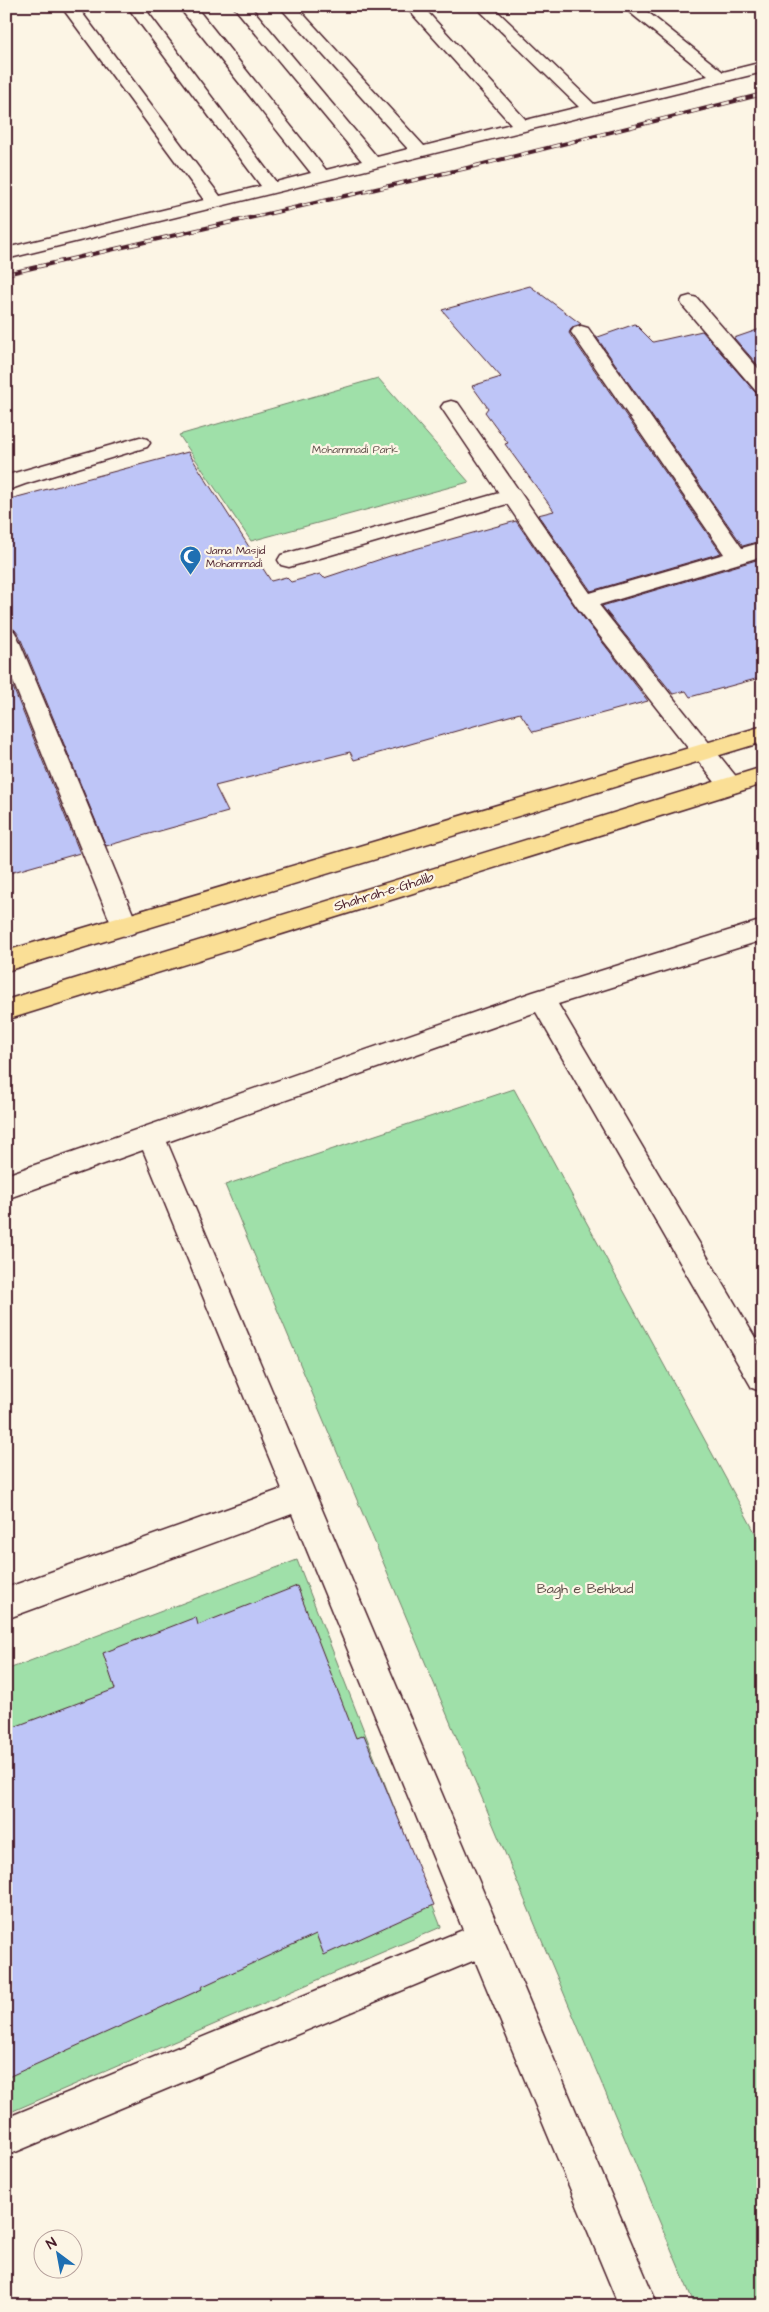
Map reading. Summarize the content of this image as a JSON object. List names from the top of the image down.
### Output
{
  "streets": {
    "main road": ["Shahrah-e-Ghalib"]
  },
  "parks": ["Mohammadi Park", "Bagh e Behbud"],
  "places": {
    "mosque": ["Jama Masjid Mohammadi"]
  },
  "north": "top left"
}
